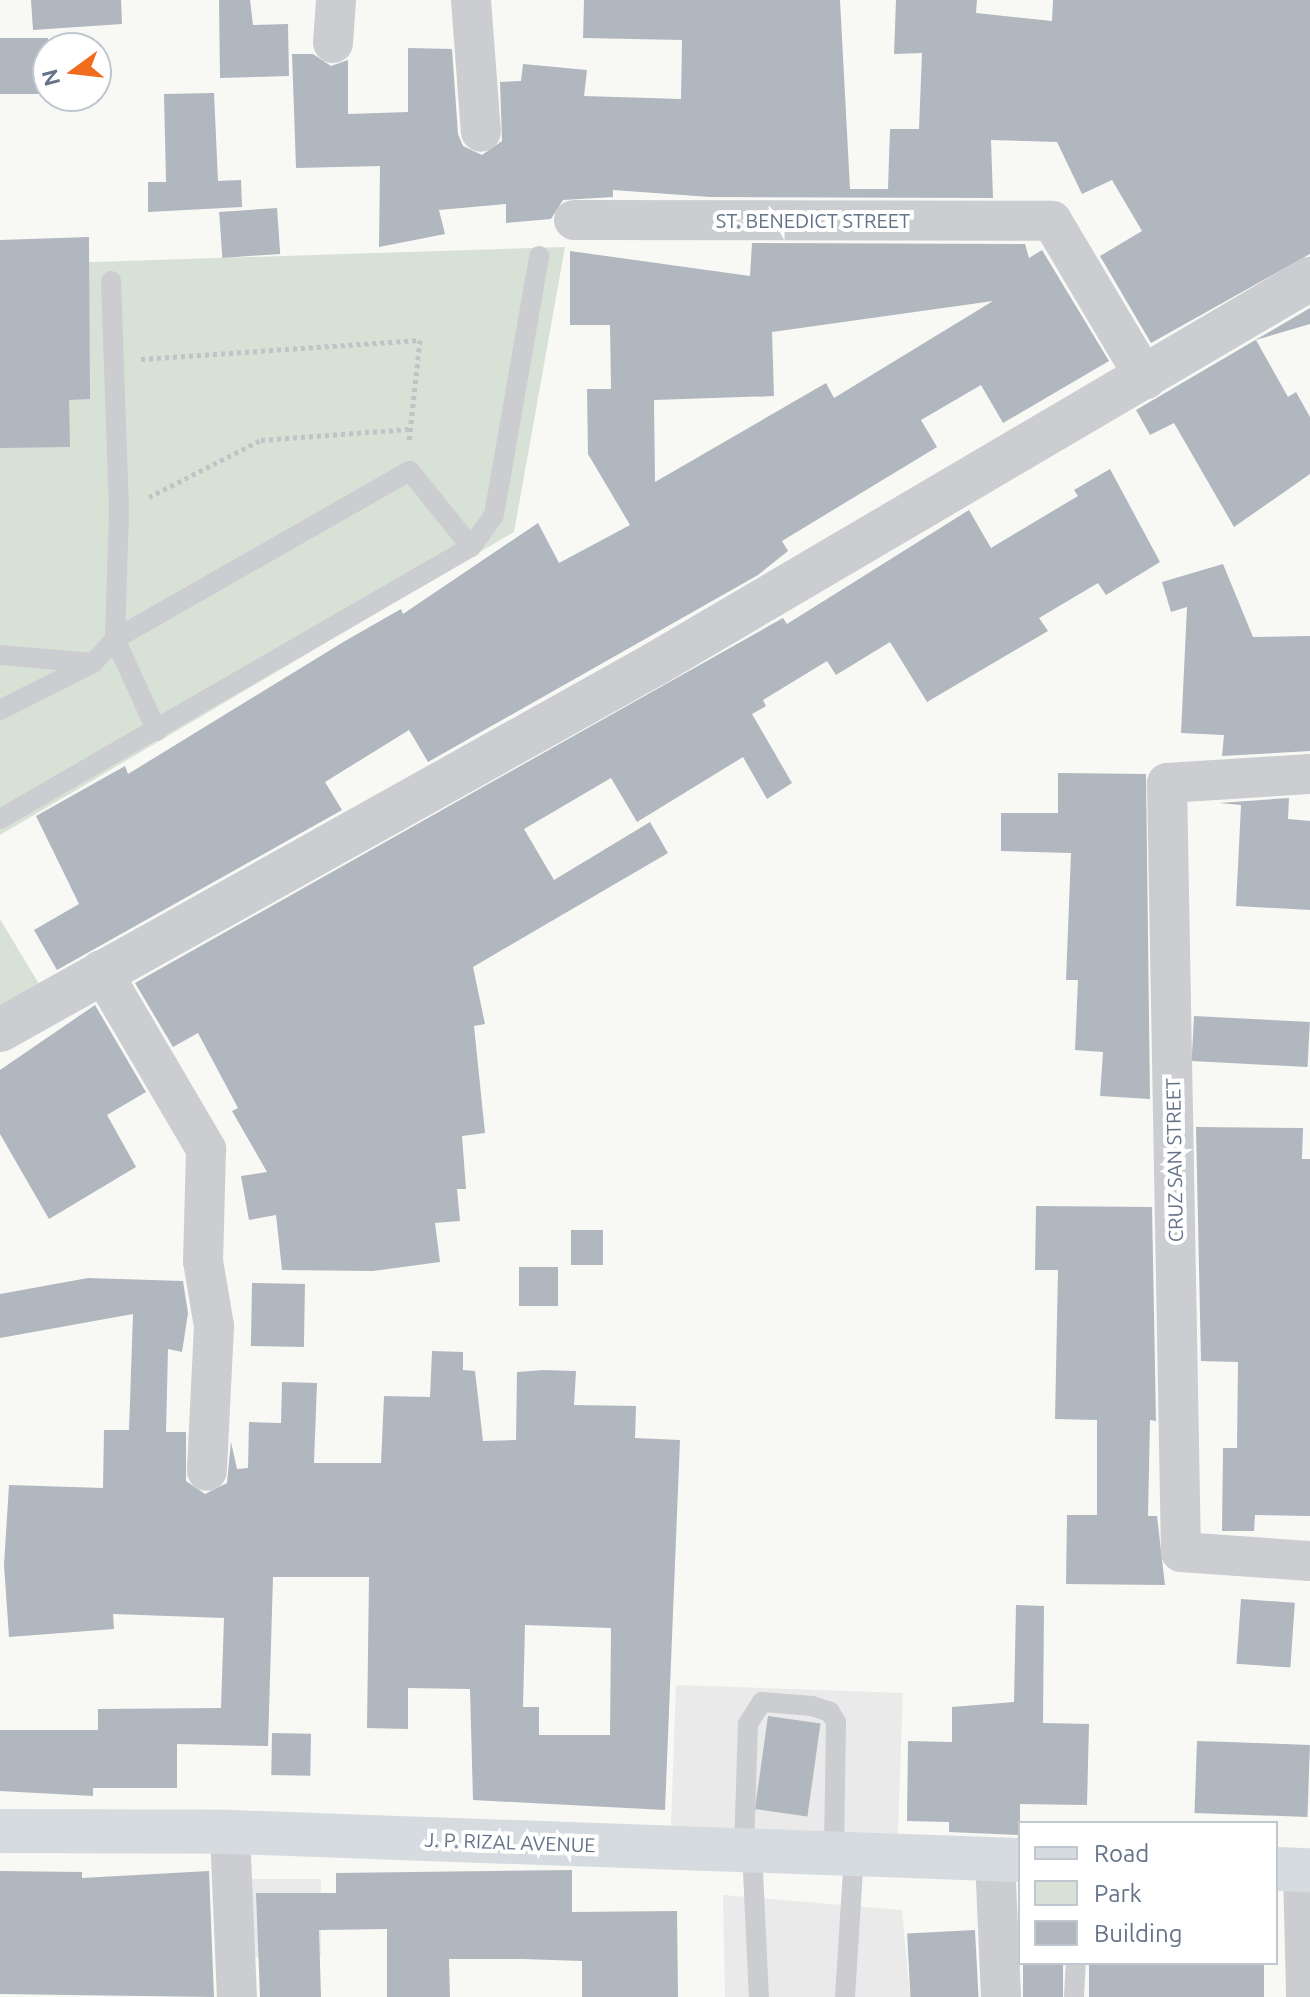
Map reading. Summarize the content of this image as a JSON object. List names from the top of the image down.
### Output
{
  "streets": {
    "main road": ["J. P. RIZAL AVENUE"],
    "street": ["ST. BENEDICT STREET", "CRUZ SAN STREET"]
  },
  "legend": ["Road", "Park", "Building"],
  "north": "left"
}
